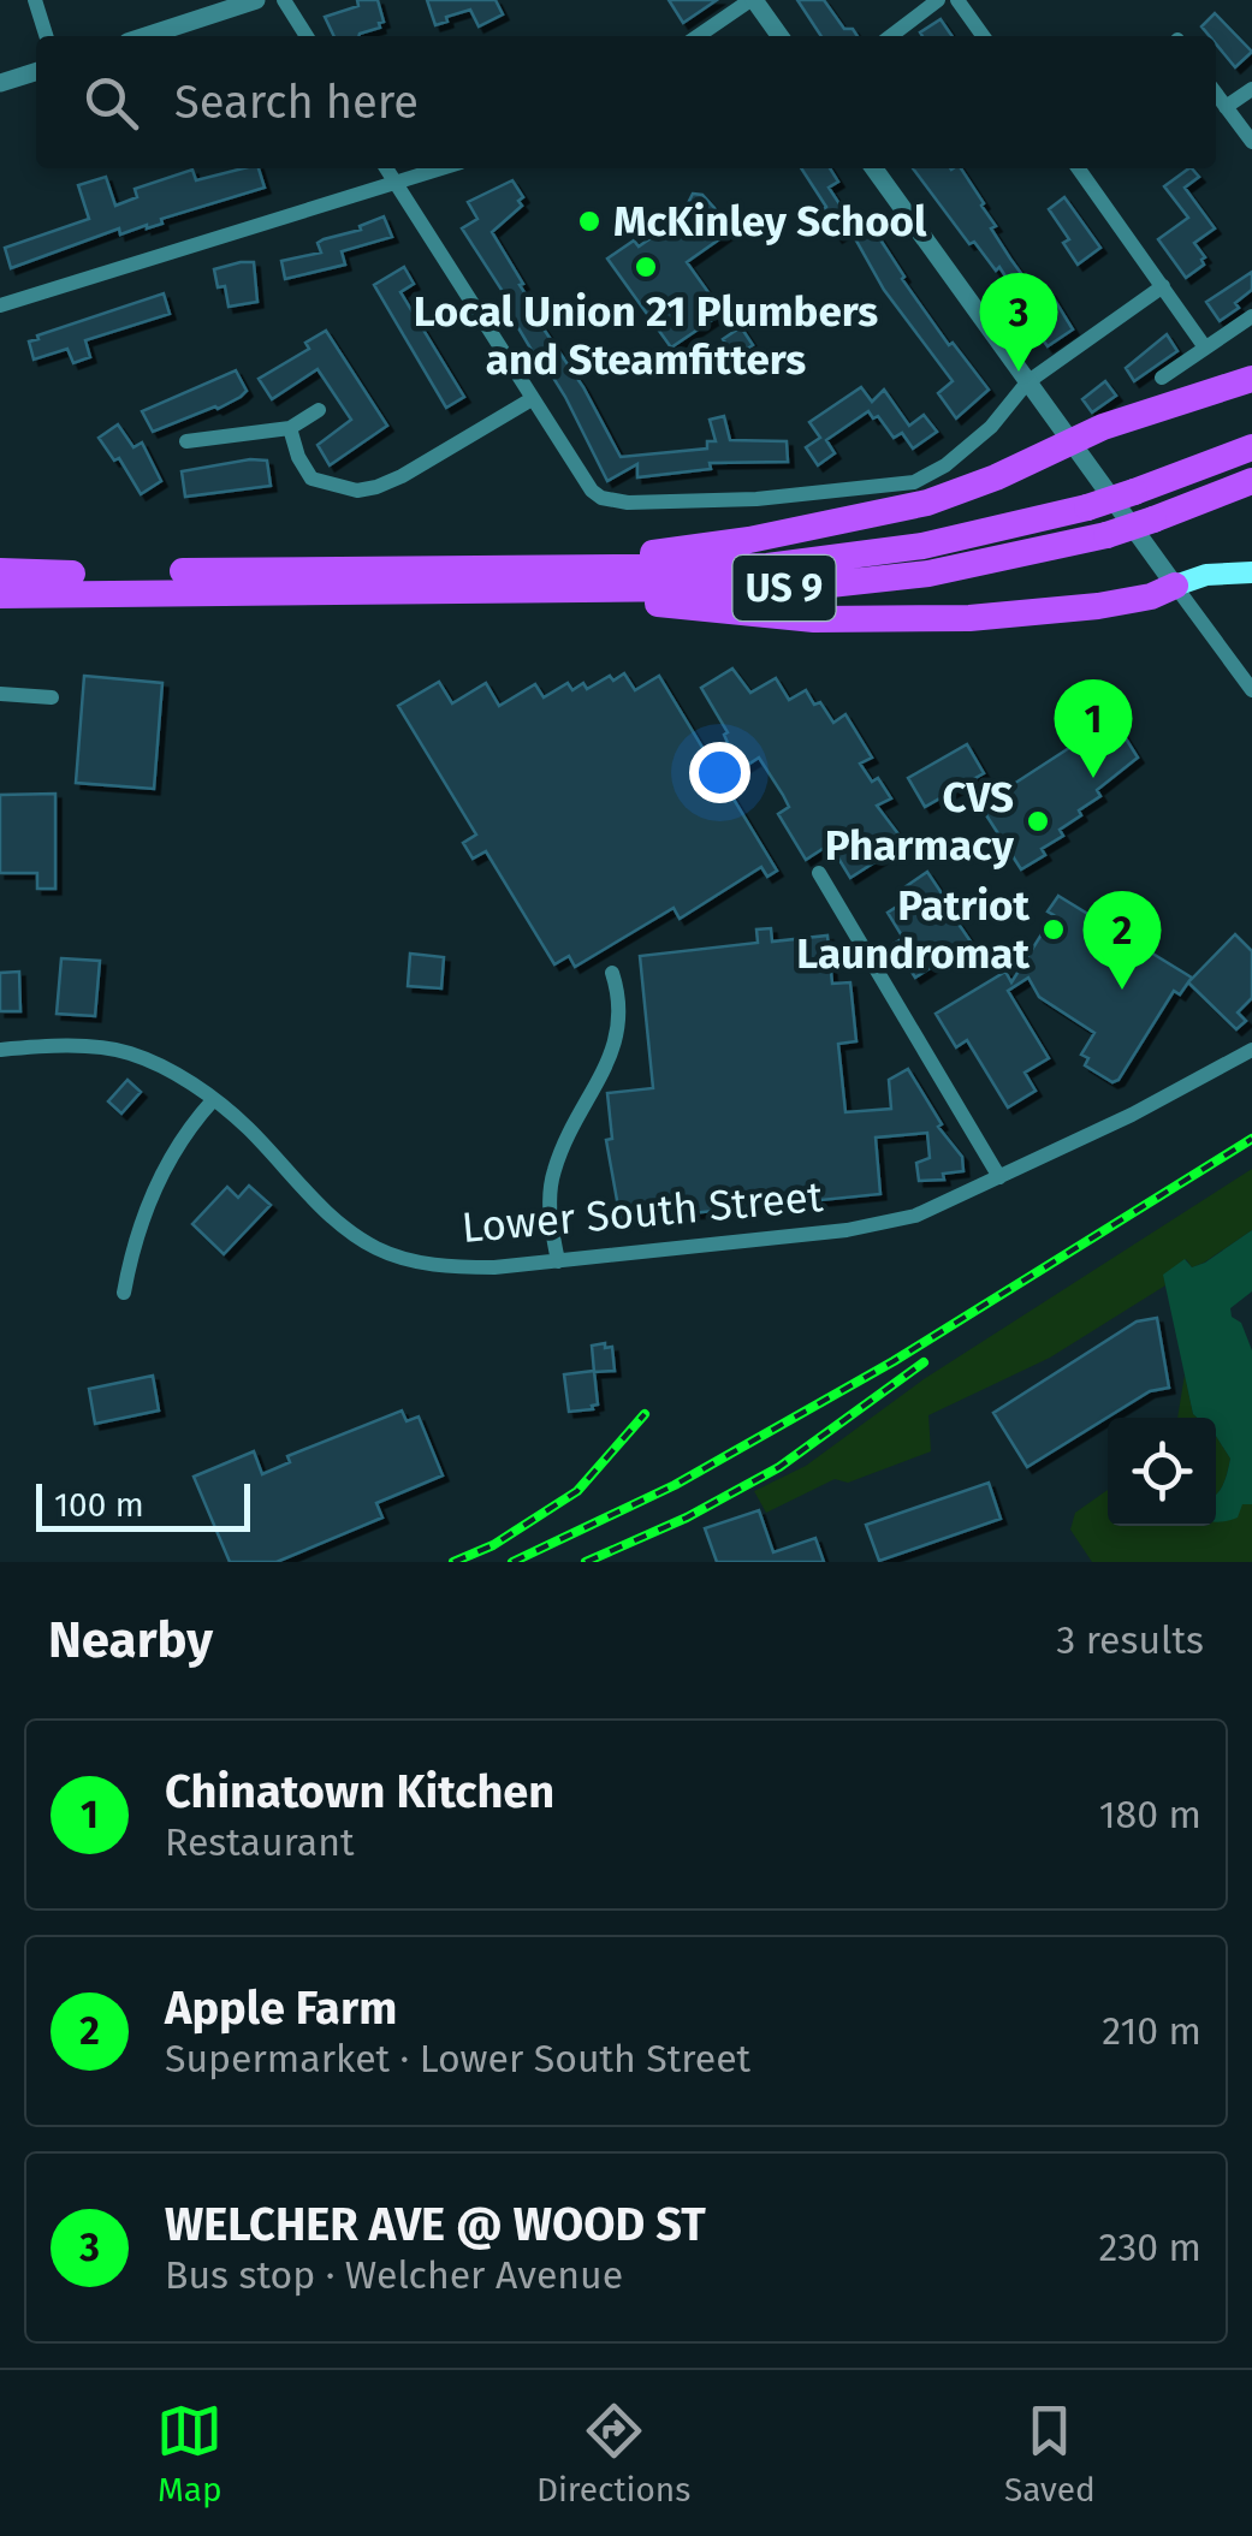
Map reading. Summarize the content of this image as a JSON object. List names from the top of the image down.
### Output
{
  "streets": {
    "highway": ["US 9"],
    "street": ["Lower South Street"]
  },
  "places": [
    "McKinley School",
    "Local Union 21 Plumbers and Steamfitters",
    "CVS Pharmacy",
    "Patriot Laundromat"
  ],
  "scale_bar": "100 m",
  "page": {
    "search": "Search here",
    "pins": ["3", "1", "2"],
    "scale": "100 m",
    "heading": ["Nearby", "3 results"],
    "list": [
      {
        "mark": "1",
        "name": "Chinatown Kitchen",
        "note": "Restaurant",
        "value": "180 m"
      },
      {
        "mark": "2",
        "name": "Apple Farm",
        "note": "Supermarket · Lower South Street",
        "value": "210 m"
      },
      {
        "mark": "3",
        "name": "WELCHER AVE @ WOOD ST",
        "note": "Bus stop · Welcher Avenue",
        "value": "230 m"
      }
    ],
    "nav": ["Map", "Directions", "Saved"]
  }
}
